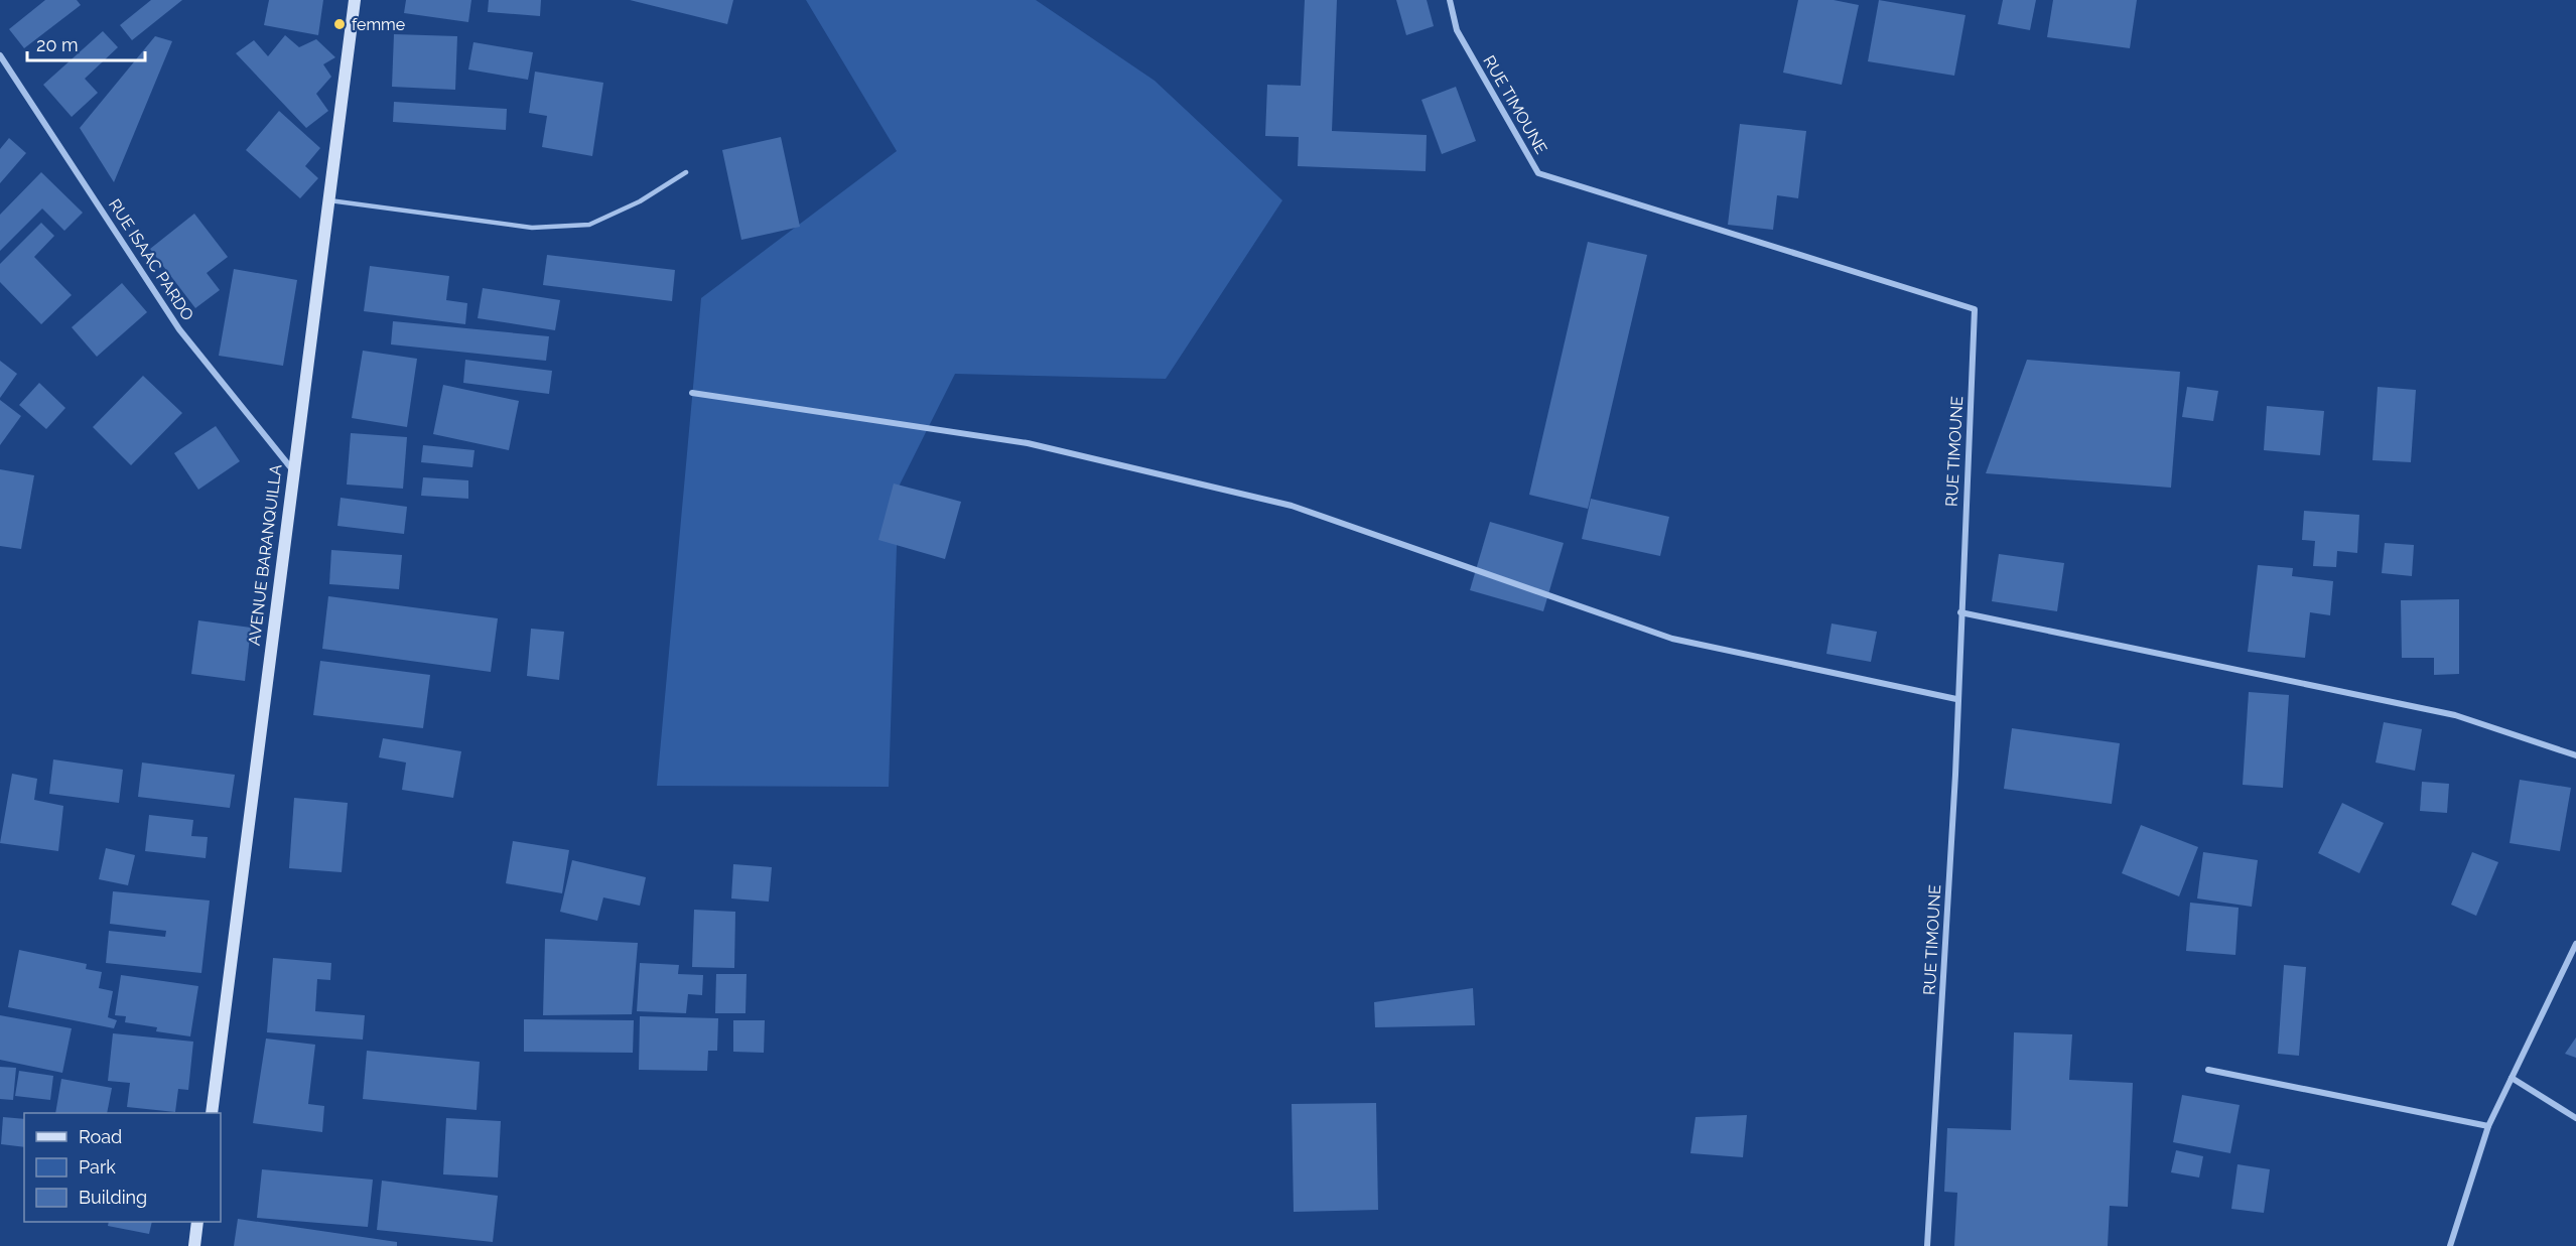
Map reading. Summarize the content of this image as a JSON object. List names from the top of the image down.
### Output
{
  "streets": {
    "main road": ["AVENUE BARANQUILLA"],
    "street": ["RUE TIMOUNE", "RUE ISAAC PARDO"]
  },
  "crossings": [
    ["RUE ISAAC PARDO", "AVENUE BARANQUILLA"]
  ],
  "places": ["femme"],
  "legend": ["Road", "Park", "Building"],
  "scale_bar": "20 m"
}
